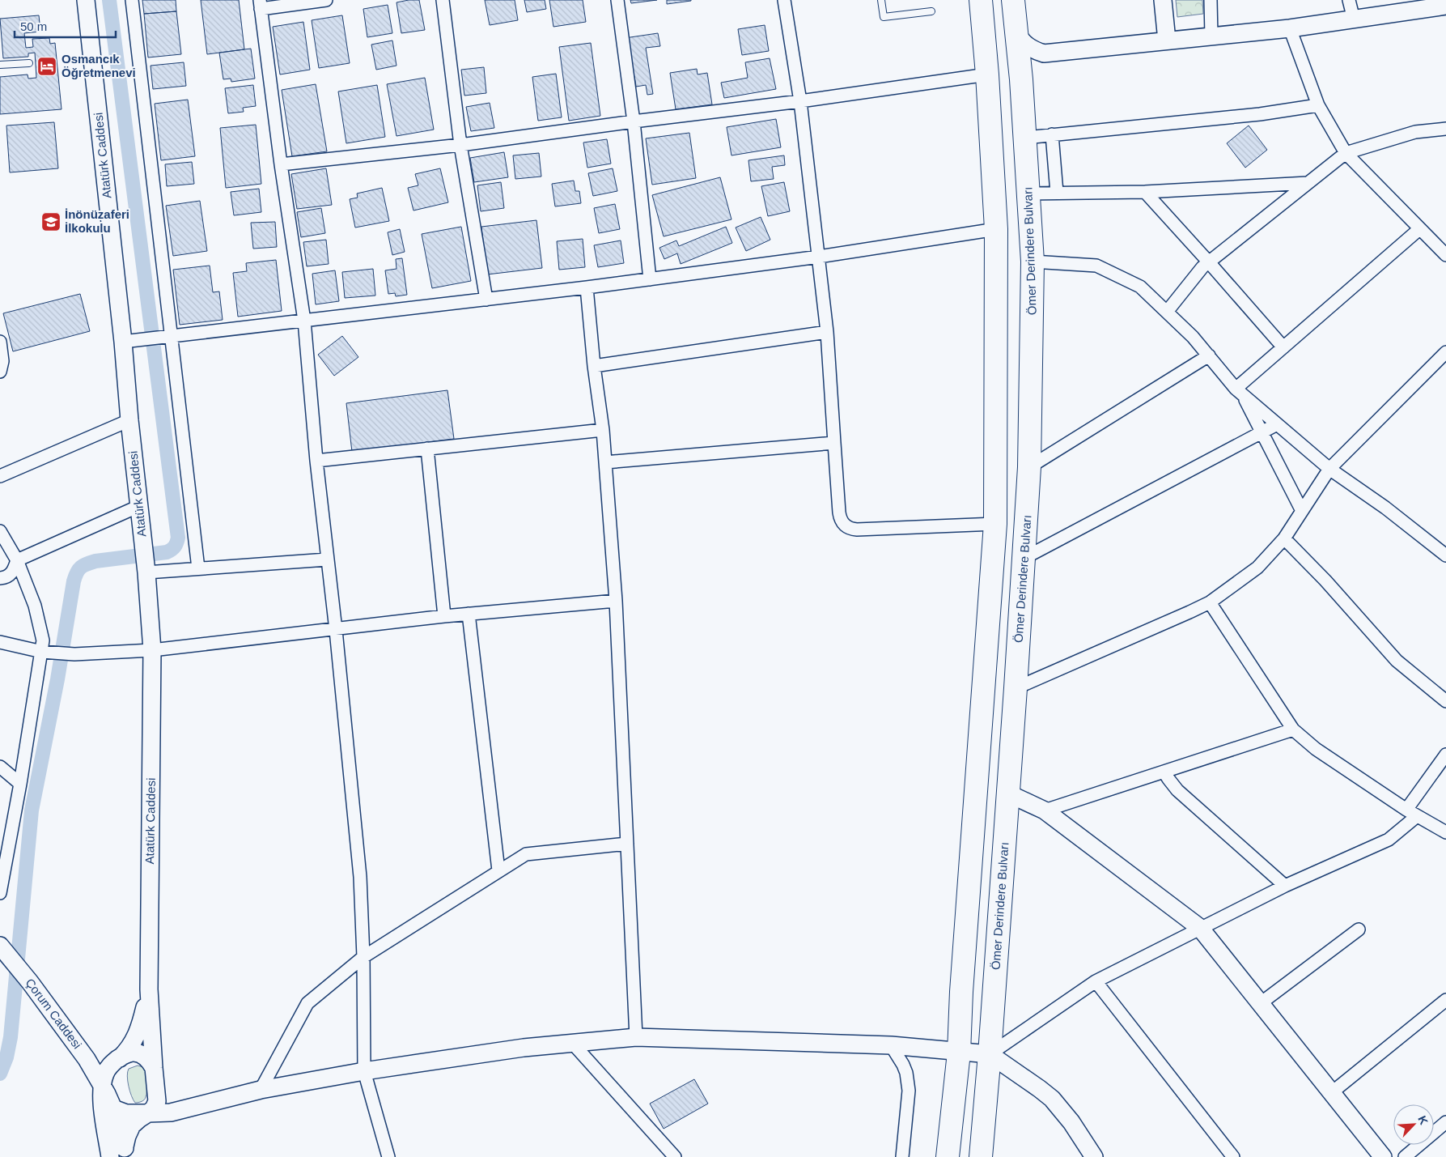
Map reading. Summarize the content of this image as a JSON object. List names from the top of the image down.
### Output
{
  "streets": {
    "highway": ["Ömer Derindere Bulvarı"],
    "street": ["Atatürk Caddesi", "Çorum Caddesi"]
  },
  "places": {
    "hotel": ["Osmancık Öğretmenevi"],
    "school or university": ["İnönüzaferi İlkokulu"]
  },
  "scale_bar": "50 m",
  "north": "top right"
}
